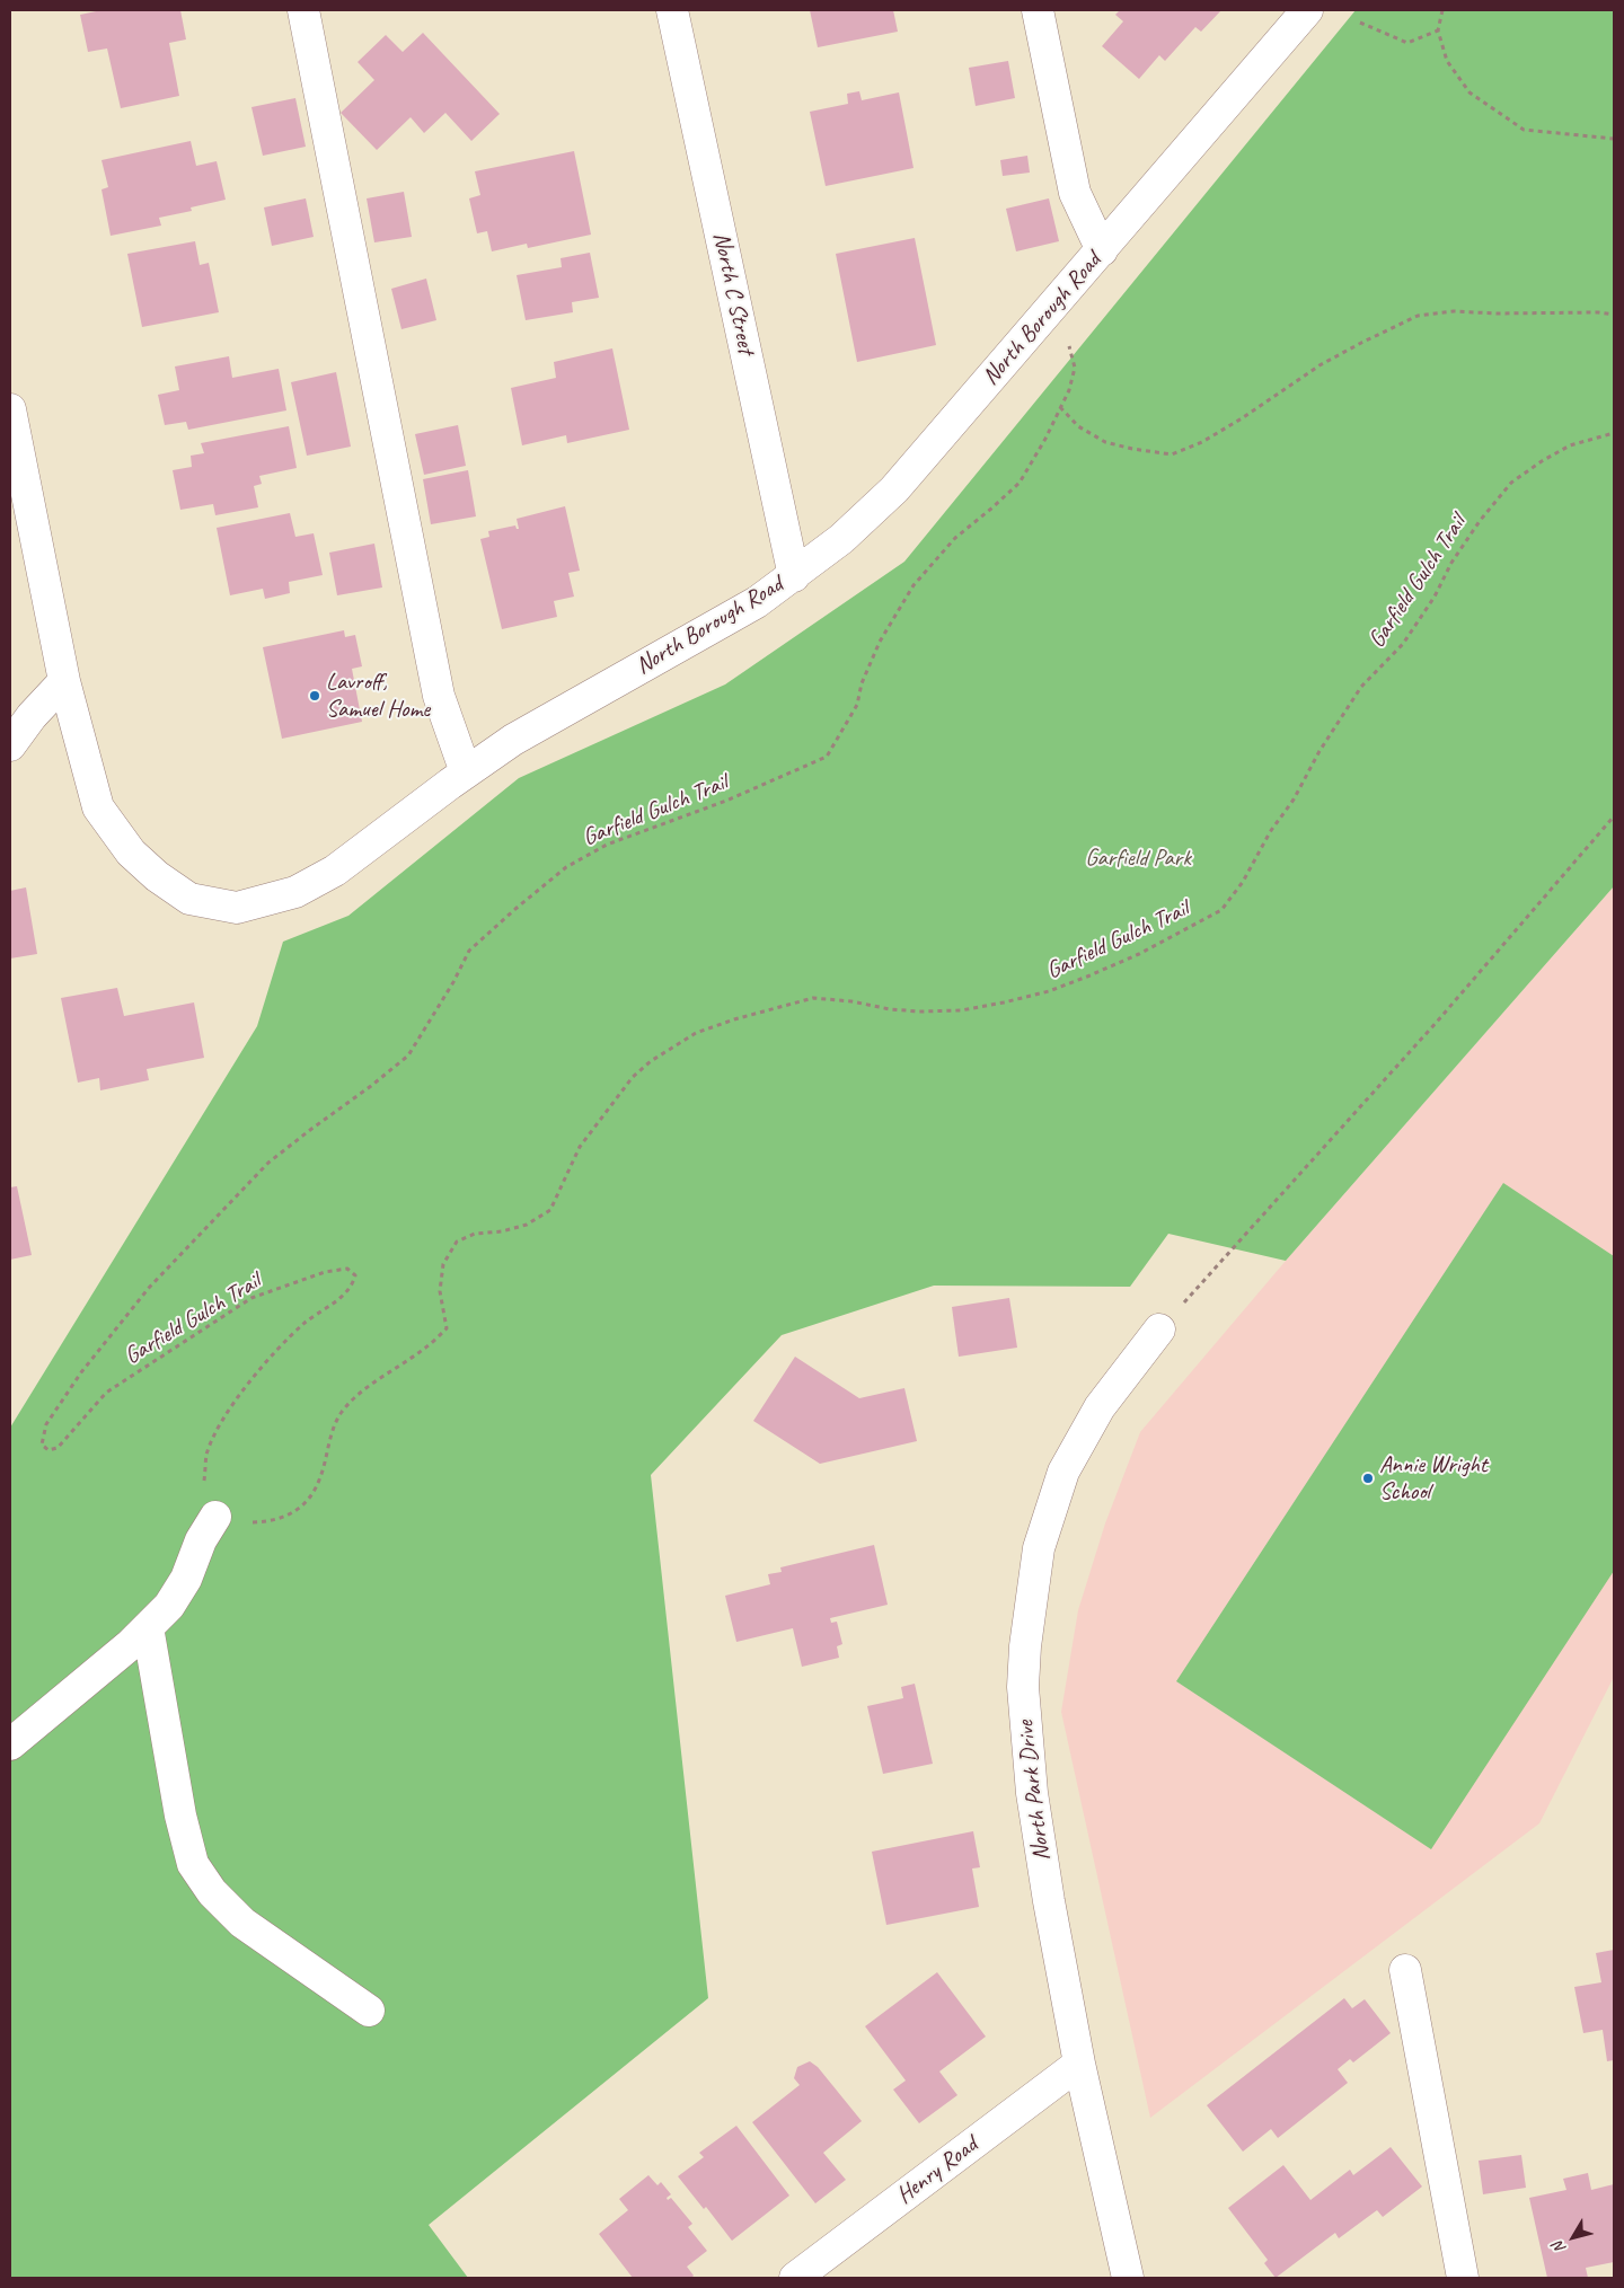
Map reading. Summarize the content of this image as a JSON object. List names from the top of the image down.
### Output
{
  "streets": {
    "street": [
      "North C Street",
      "North Borough Road",
      "North Park Drive",
      "Henry Road"
    ],
    "path": ["Garfield Gulch Trail"]
  },
  "crossings": [
    ["North C Street", "North Borough Road"],
    ["North Borough Road", "Garfield Gulch Trail"],
    ["North Park Drive", "Henry Road"]
  ],
  "parks": ["Garfield Park"],
  "places": ["Lavroff, Samuel Home", "Annie Wright School"],
  "north": "bottom left"
}
